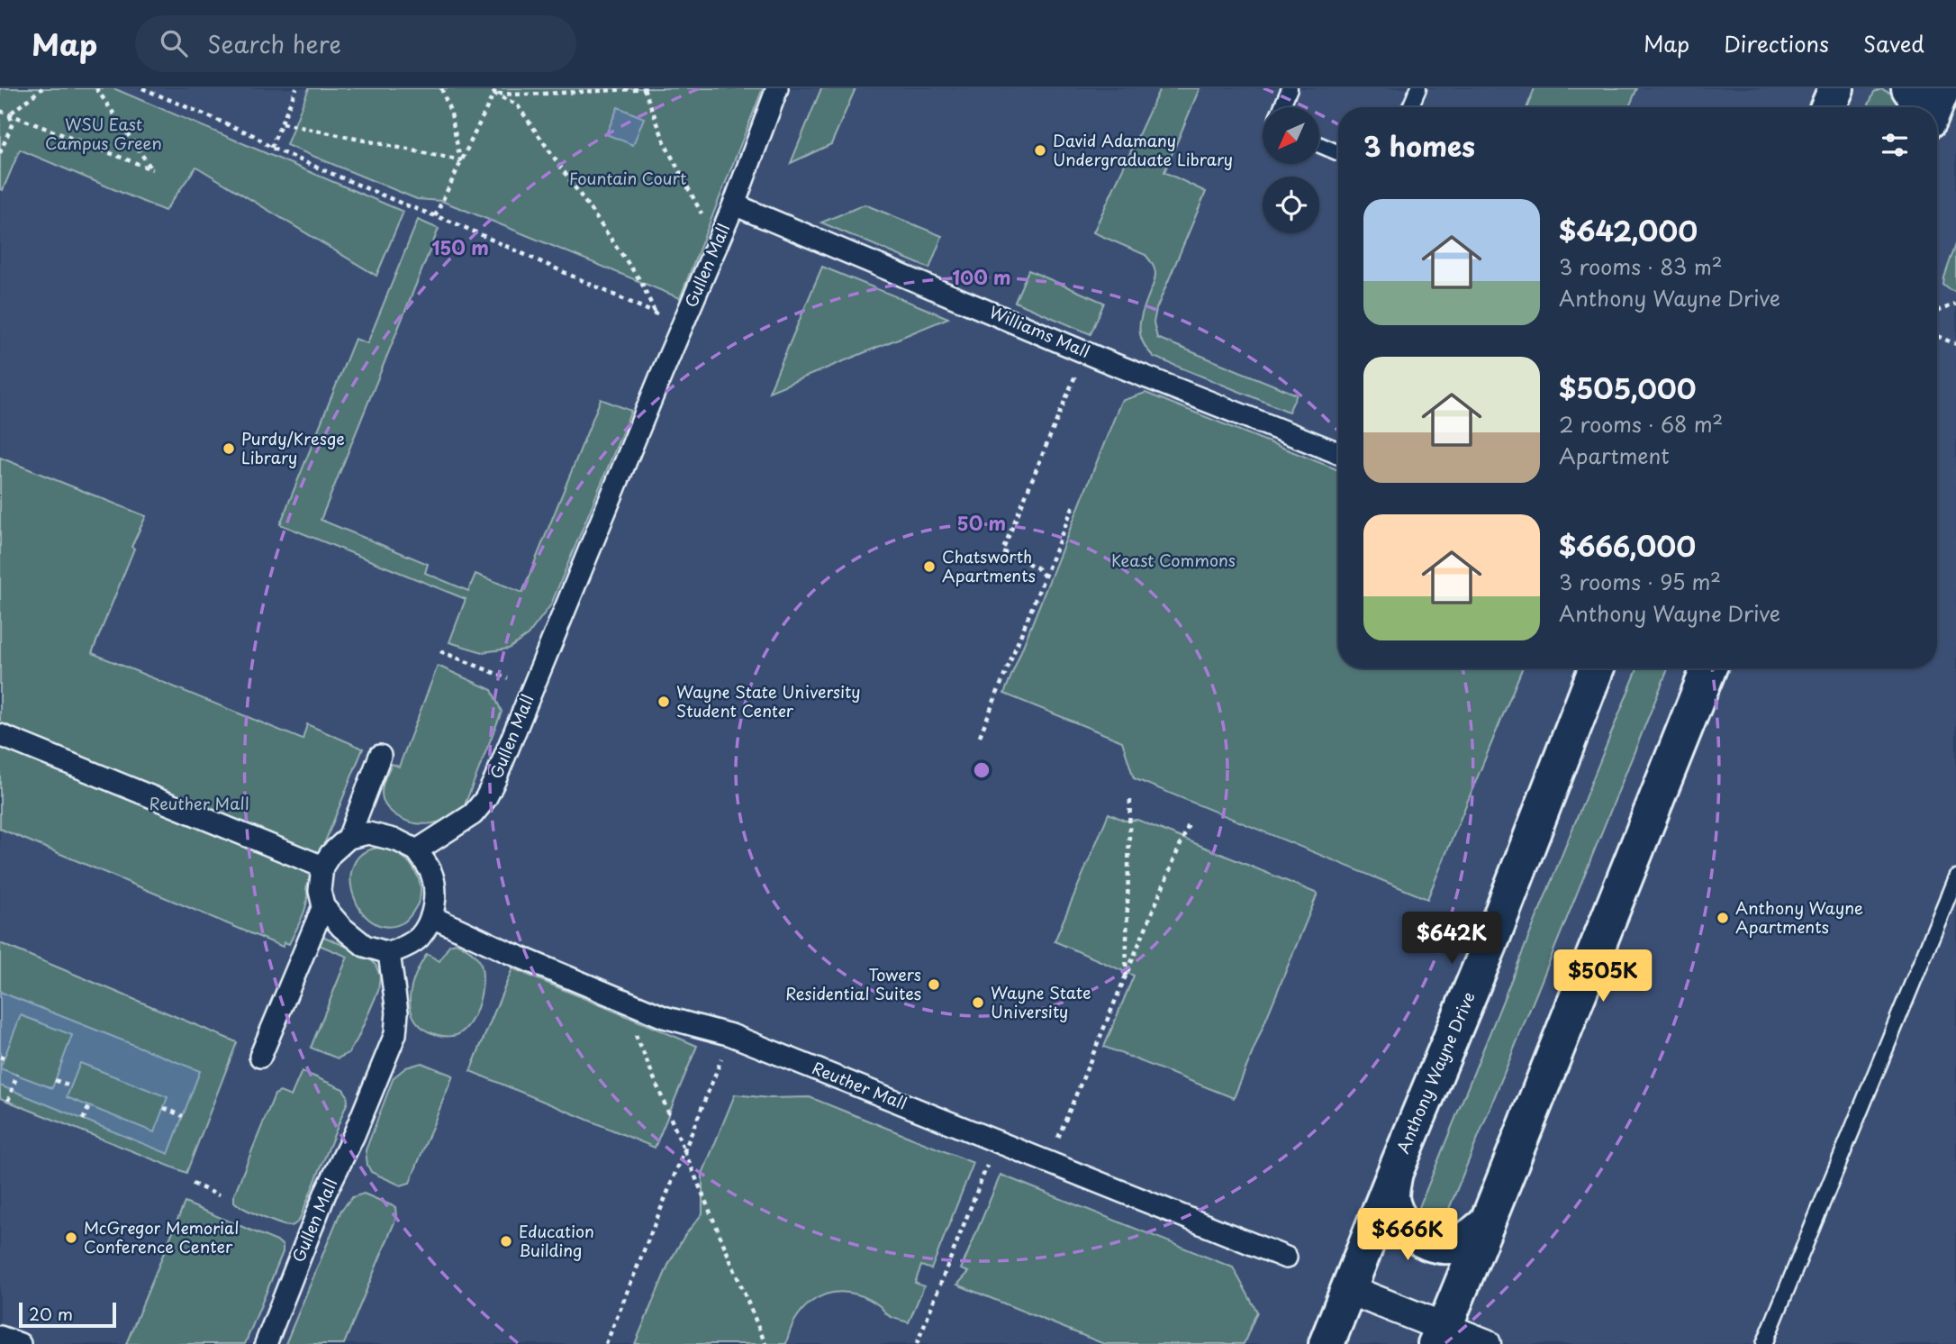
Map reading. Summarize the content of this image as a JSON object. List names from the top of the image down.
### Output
{
  "streets": {
    "street": [
      "Gullen Mall",
      "Williams Mall",
      "Anthony Wayne Drive",
      "Reuther Mall"
    ]
  },
  "crossings": [
    ["Gullen Mall", "Williams Mall"],
    ["Gullen Mall", "Reuther Mall"]
  ],
  "parks": [
    "WSU East Campus Green",
    "Fountain Court",
    "Keast Commons",
    "Reuther Mall"
  ],
  "places": [
    "David Adamany Undergraduate Library",
    "Purdy/Kresge Library",
    "Chatsworth Apartments",
    "Wayne State University Student Center",
    "Anthony Wayne Apartments",
    "Towers Residential Suites",
    "Wayne State University",
    "McGregor Memorial Conference Center",
    "Education Building"
  ],
  "scale_bar": "20 m",
  "north": "bottom left",
  "page": {
    "header": "Map",
    "search": "Search here",
    "nav": ["Map", "Directions", "Saved"],
    "heading": "3 homes",
    "list": [
      {
        "name": "$642,000",
        "note": "3 rooms · 83 m² · Anthony Wayne Drive"
      },
      {
        "name": "$505,000",
        "note": "2 rooms · 68 m² · Apartment"
      },
      {
        "name": "$666,000",
        "note": "3 rooms · 95 m² · Anthony Wayne Drive"
      }
    ],
    "price": ["$642K", "$505K", "$666K"],
    "scale": "20 m"
  },
  "rings": ["150 m", "100 m", "50 m"]
}
